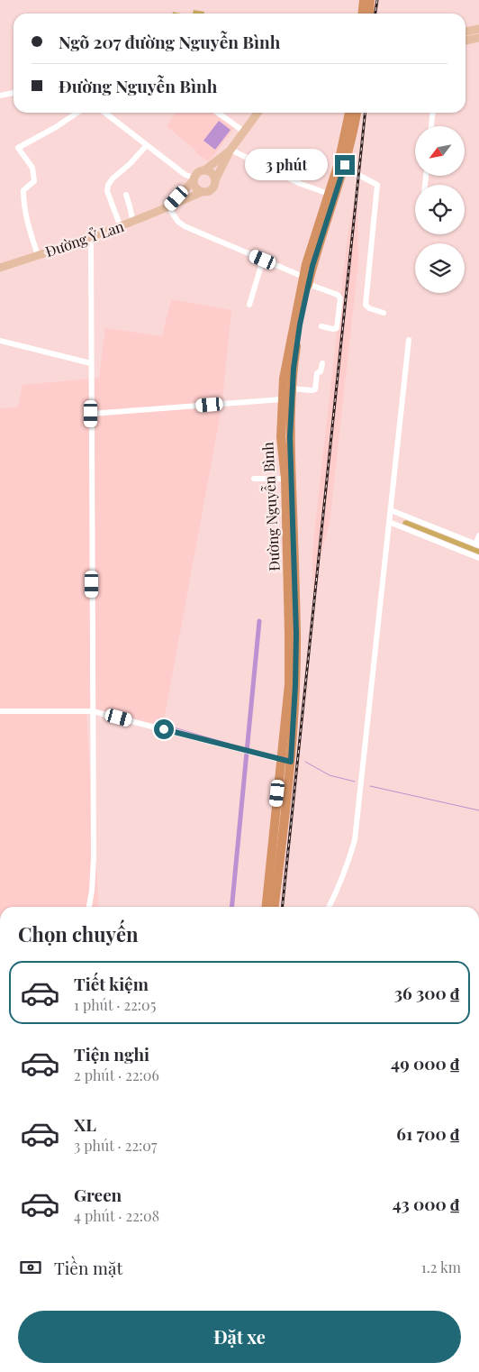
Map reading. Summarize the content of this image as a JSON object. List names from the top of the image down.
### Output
{
  "streets": {
    "highway": ["Đường Nguyễn Bình"],
    "main road": ["Đường Ỷ Lan"]
  },
  "north": "bottom left",
  "page": {
    "banner": ["Ngõ 207 đường Nguyễn Bình", "Đường Nguyễn Bình"],
    "bubble": "3 phút",
    "heading": "Chọn chuyến",
    "list": [
      {
        "name": "Tiết kiệm",
        "note": "1 phút · 22:05",
        "value": "36 300 ₫"
      },
      {
        "name": "Tiện nghi",
        "note": "2 phút · 22:06",
        "value": "49 000 ₫"
      },
      {
        "name": "XL",
        "note": "3 phút · 22:07",
        "value": "61 700 ₫"
      },
      {
        "name": "Green",
        "note": "4 phút · 22:08",
        "value": "43 000 ₫"
      }
    ],
    "pay": ["Tiền mặt", "1.2 km"],
    "buttons": "Đặt xe"
  }
}
